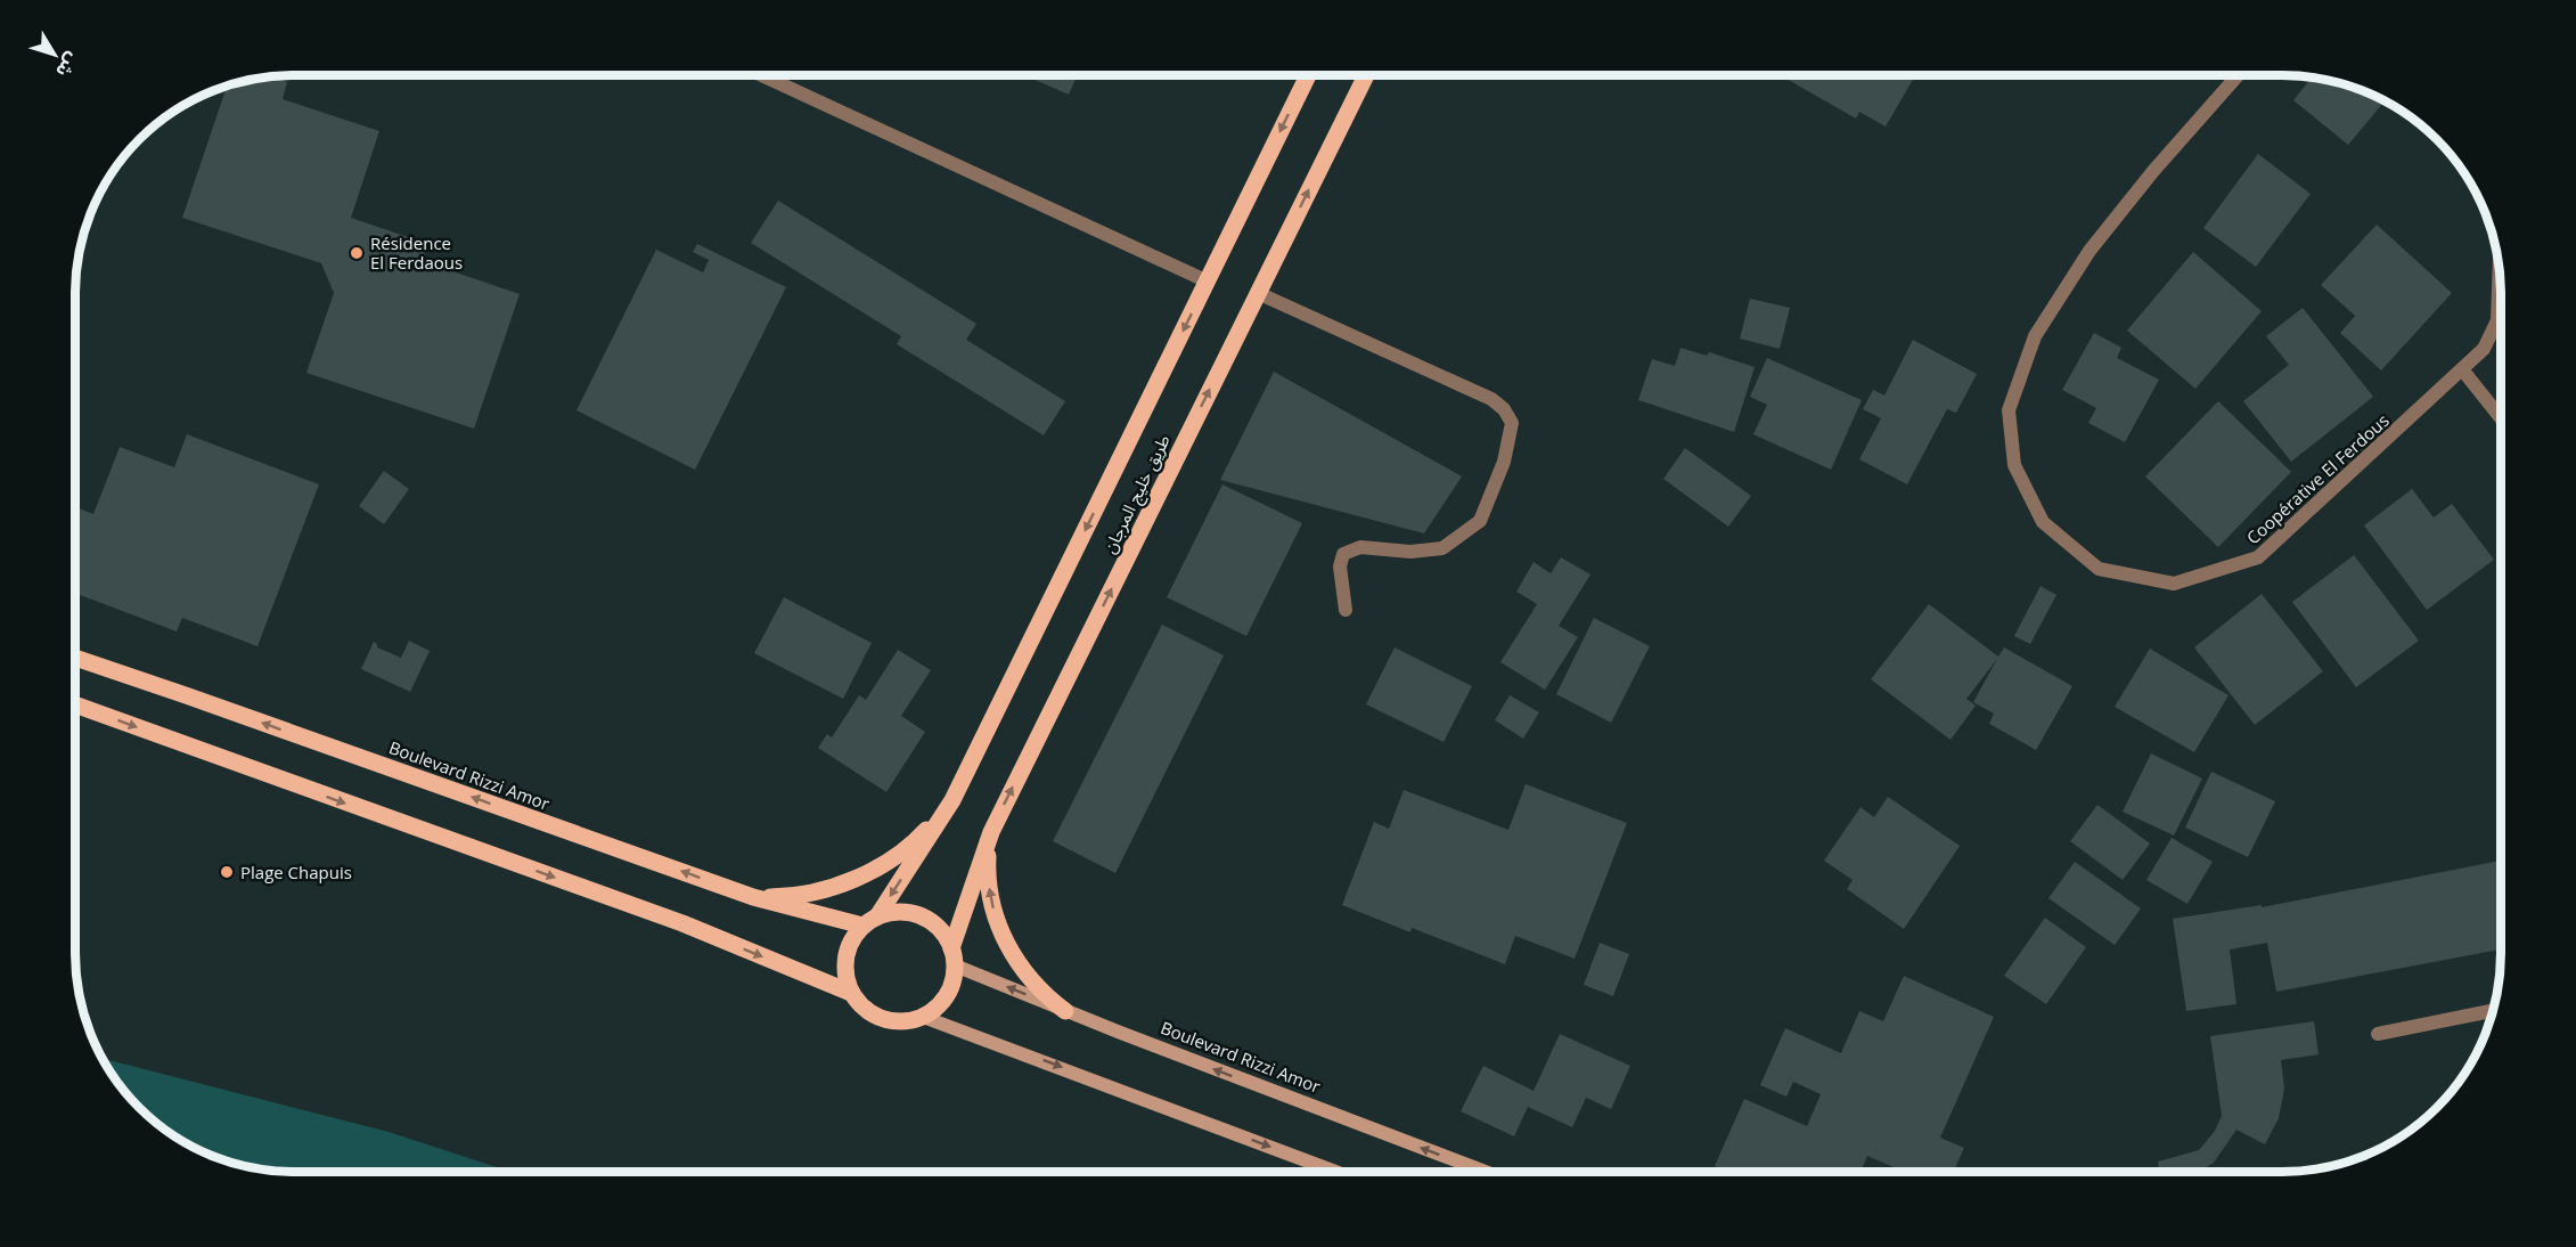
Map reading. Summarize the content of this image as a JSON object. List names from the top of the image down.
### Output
{
  "streets": {
    "main road": ["طريق خليج المرجان", "Boulevard Rizzi Amor"],
    "street": ["Coopérative El Ferdous"]
  },
  "crossings": [
    ["طريق خليج المرجان", "Boulevard Rizzi Amor"]
  ],
  "places": ["Résidence El Ferdaous", "Plage Chapuis"],
  "north": "bottom right"
}
